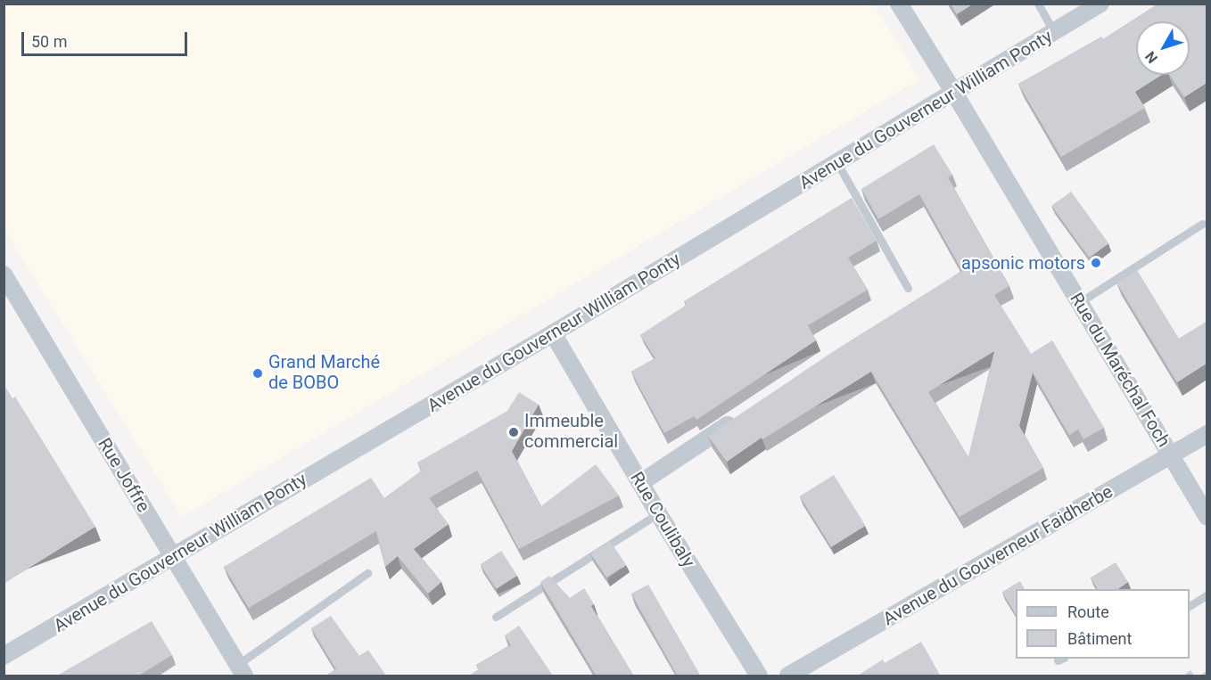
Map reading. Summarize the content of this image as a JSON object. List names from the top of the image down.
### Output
{
  "streets": {
    "street": [
      "Avenue du Gouverneur William Ponty",
      "Rue du Maréchal Foch",
      "Rue Joffre",
      "Rue Coulibaly",
      "Avenue du Gouverneur Faidherbe"
    ]
  },
  "crossings": [
    ["Avenue du Gouverneur William Ponty", "Rue du Maréchal Foch"],
    ["Avenue du Gouverneur William Ponty", "Rue Joffre"],
    ["Avenue du Gouverneur William Ponty", "Rue Coulibaly"],
    ["Rue du Maréchal Foch", "Avenue du Gouverneur Faidherbe"]
  ],
  "places": ["apsonic motors", "Grand Marché de BOBO", "Immeuble commercial"],
  "legend": ["Route", "Bâtiment"],
  "scale_bar": "50 m",
  "north": "bottom left"
}
